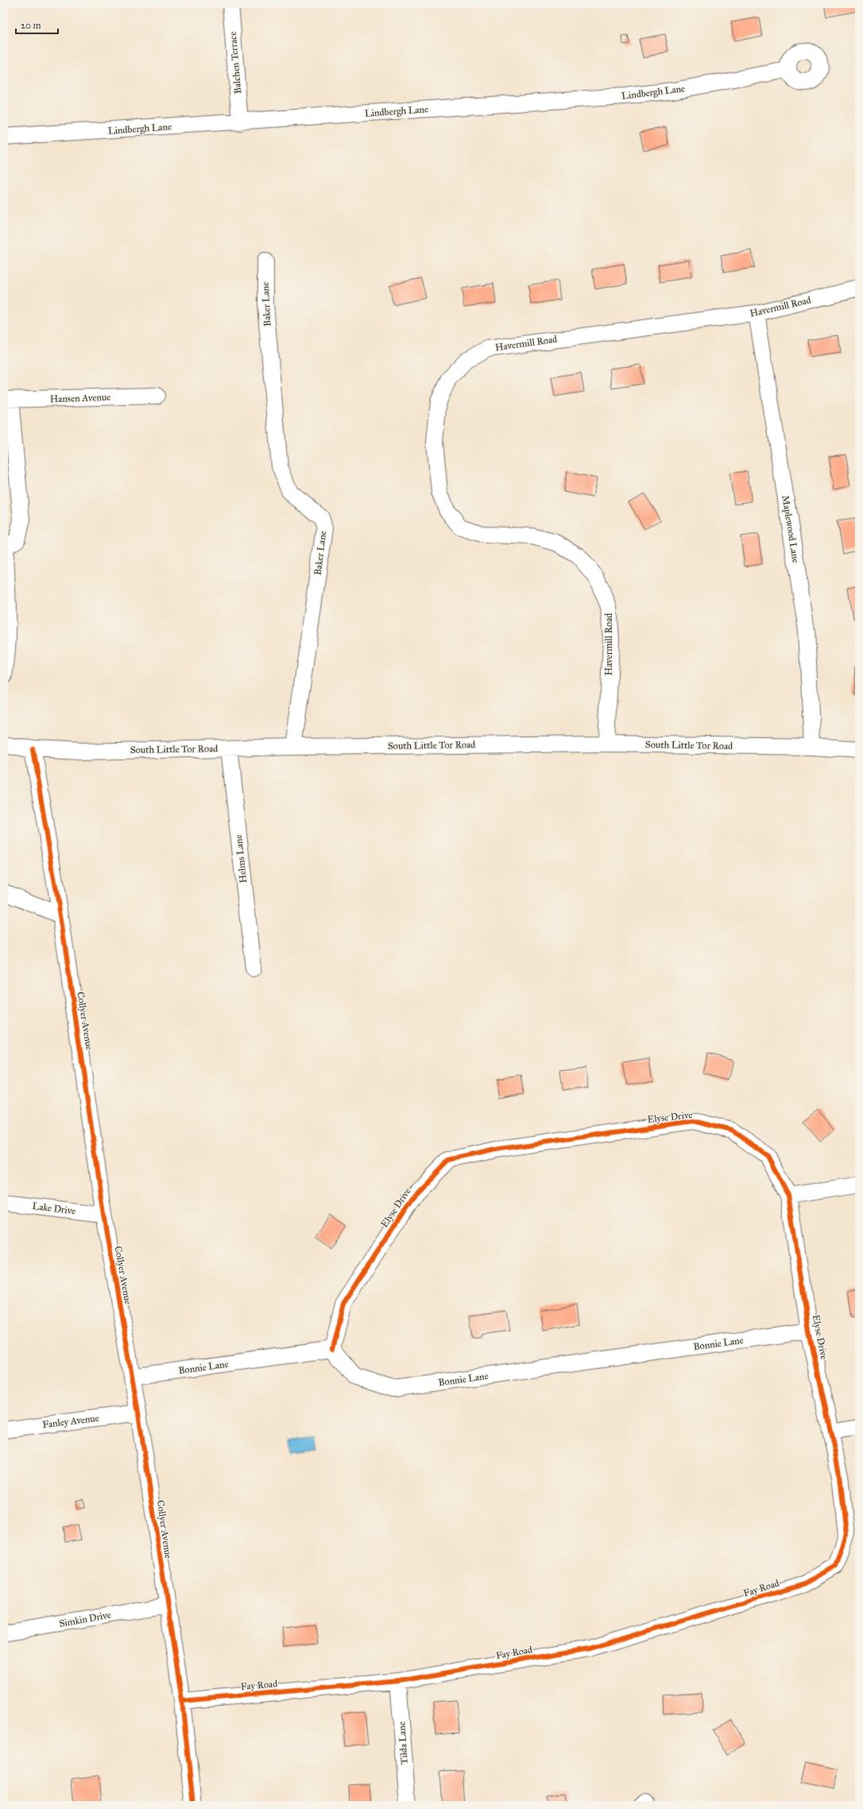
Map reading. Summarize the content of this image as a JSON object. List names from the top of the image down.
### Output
{
  "streets": {
    "street": [
      "Balchen Terrace",
      "Lindbergh Lane",
      "Baker Lane",
      "Havermill Road",
      "Hansen Avenue",
      "Maplewood Lane",
      "South Little Tor Road",
      "Helms Lane",
      "Collyer Avenue",
      "Elyse Drive",
      "Lake Drive",
      "Bonnie Lane",
      "Fanley Avenue",
      "Fay Road",
      "Simkin Drive",
      "Tilda Lane"
    ]
  },
  "crossings": [
    ["Balchen Terrace", "Lindbergh Lane"],
    ["Baker Lane", "South Little Tor Road"],
    ["Havermill Road", "Maplewood Lane"],
    ["Havermill Road", "South Little Tor Road"],
    ["Maplewood Lane", "South Little Tor Road"],
    ["South Little Tor Road", "Helms Lane"],
    ["South Little Tor Road", "Collyer Avenue"],
    ["Collyer Avenue", "Lake Drive"],
    ["Collyer Avenue", "Bonnie Lane"],
    ["Collyer Avenue", "Fanley Avenue"],
    ["Collyer Avenue", "Fay Road"],
    ["Collyer Avenue", "Simkin Drive"],
    ["Elyse Drive", "Bonnie Lane"],
    ["Elyse Drive", "Fay Road"],
    ["Fay Road", "Tilda Lane"]
  ],
  "scale_bar": "20 m"
}
